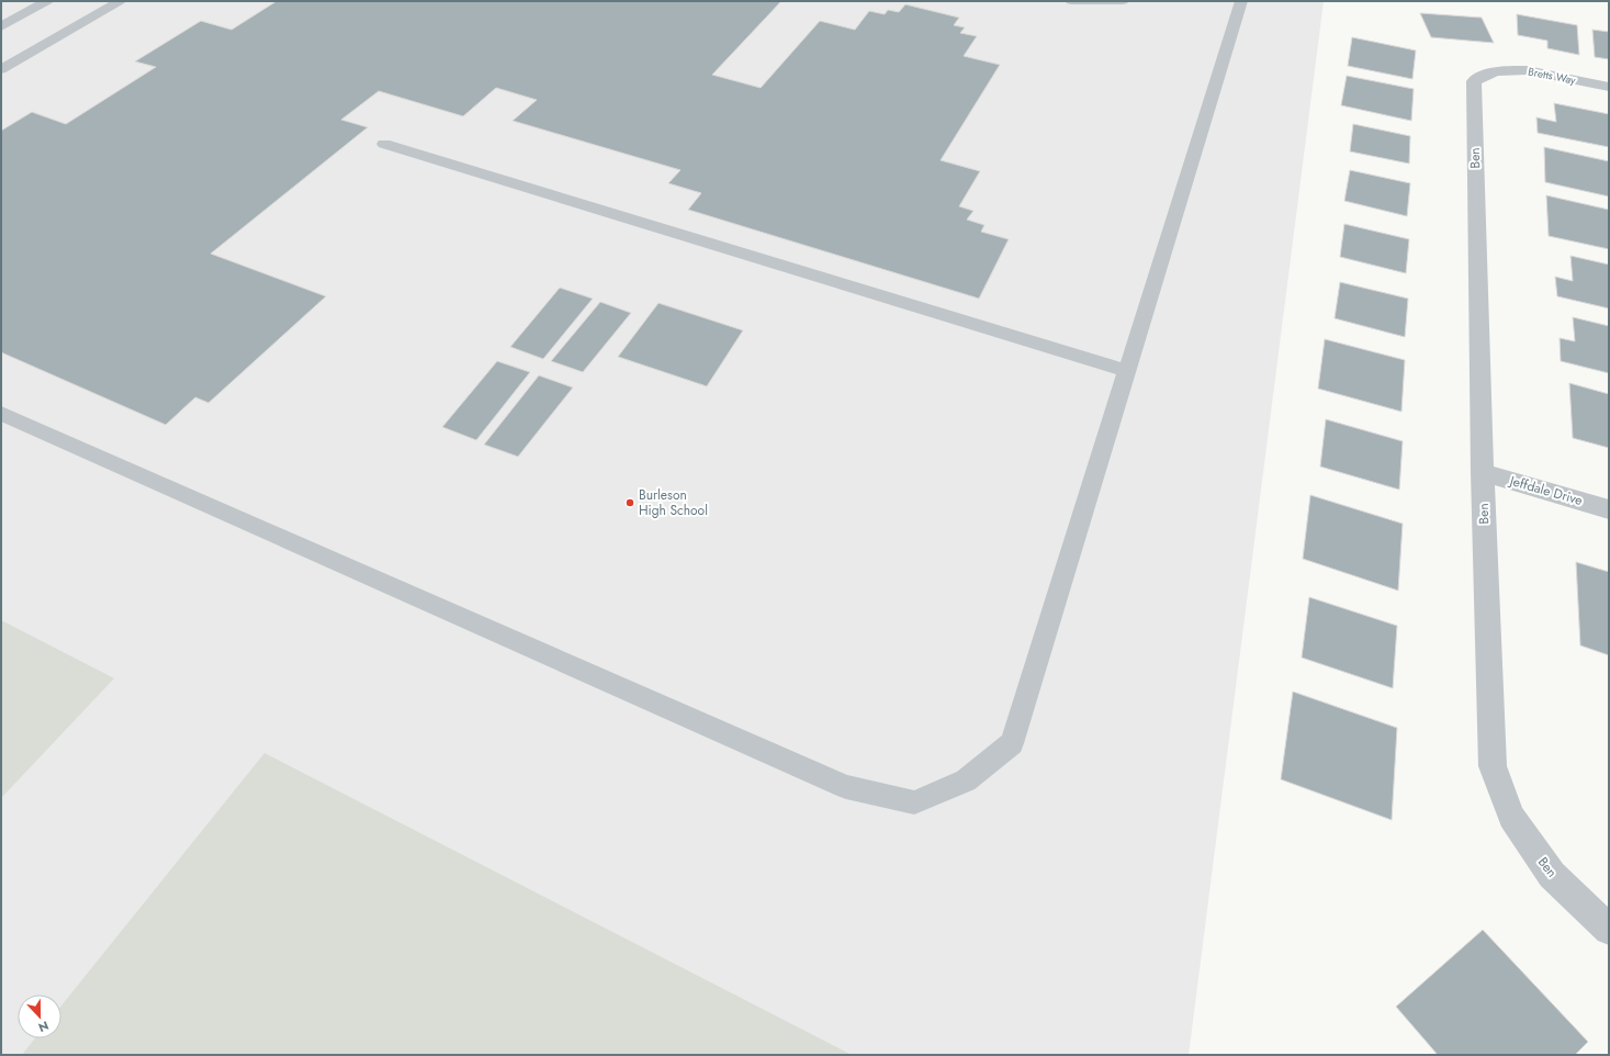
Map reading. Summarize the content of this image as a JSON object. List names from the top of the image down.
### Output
{
  "streets": {
    "street": ["Bretts Way", "Ben", "Jeffdale Drive"]
  },
  "crossings": [
    ["Bretts Way", "Ben"],
    ["Ben", "Jeffdale Drive"]
  ],
  "places": ["Burleson High School"],
  "north": "bottom"
}
